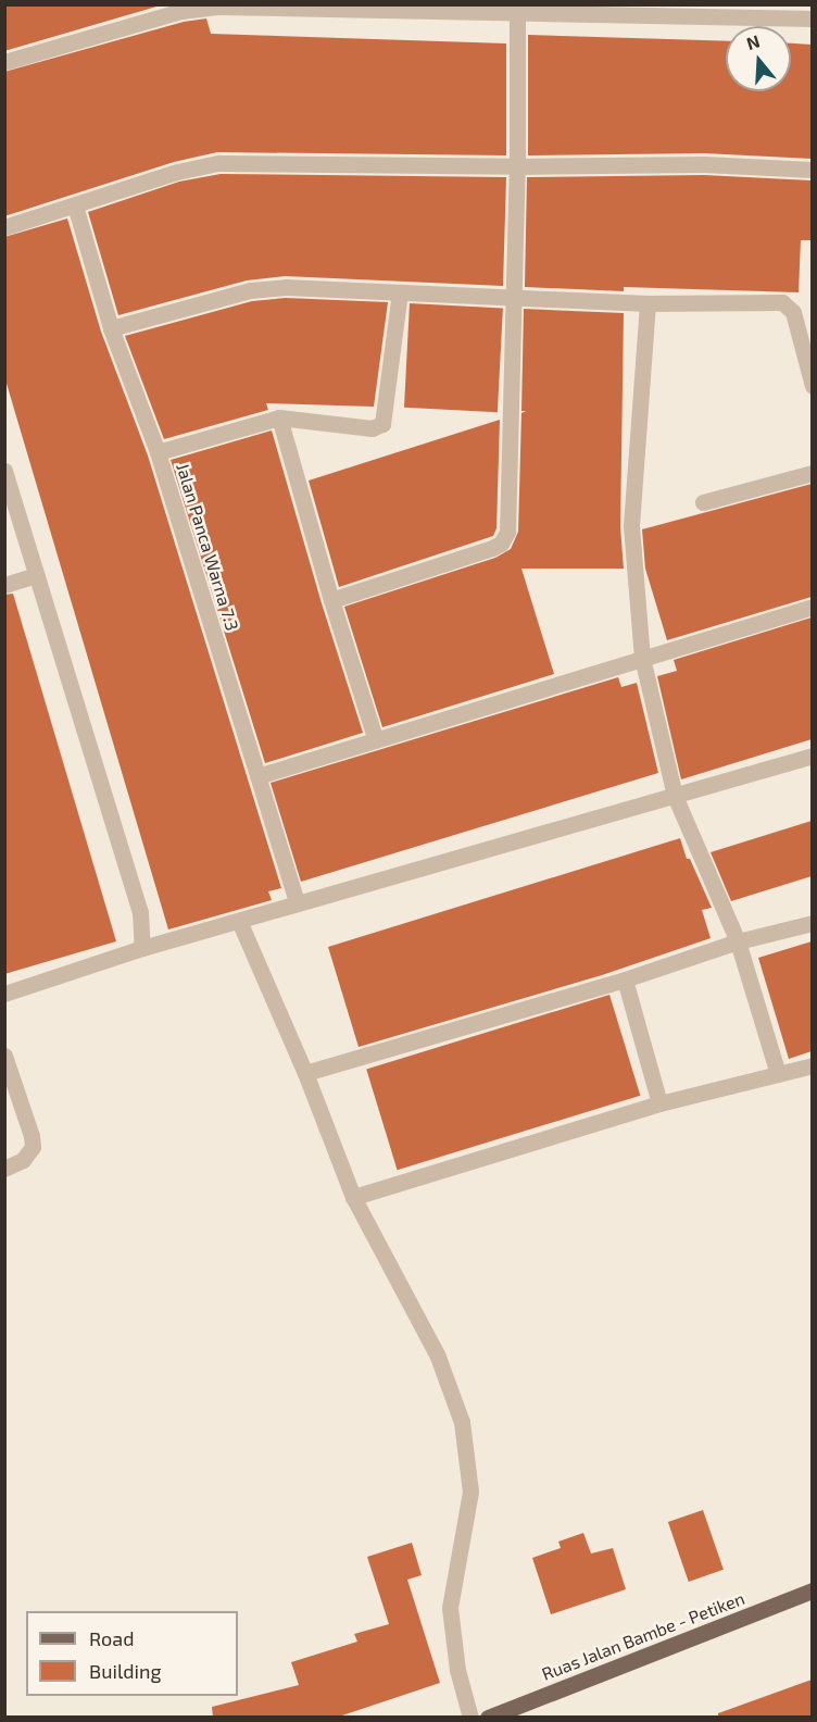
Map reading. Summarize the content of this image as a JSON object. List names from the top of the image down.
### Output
{
  "streets": {
    "main road": ["Ruas Jalan Bambe - Petiken"],
    "street": ["Jalan Panca Warna 7.3"]
  },
  "legend": ["Road", "Building"],
  "north": "top"
}
